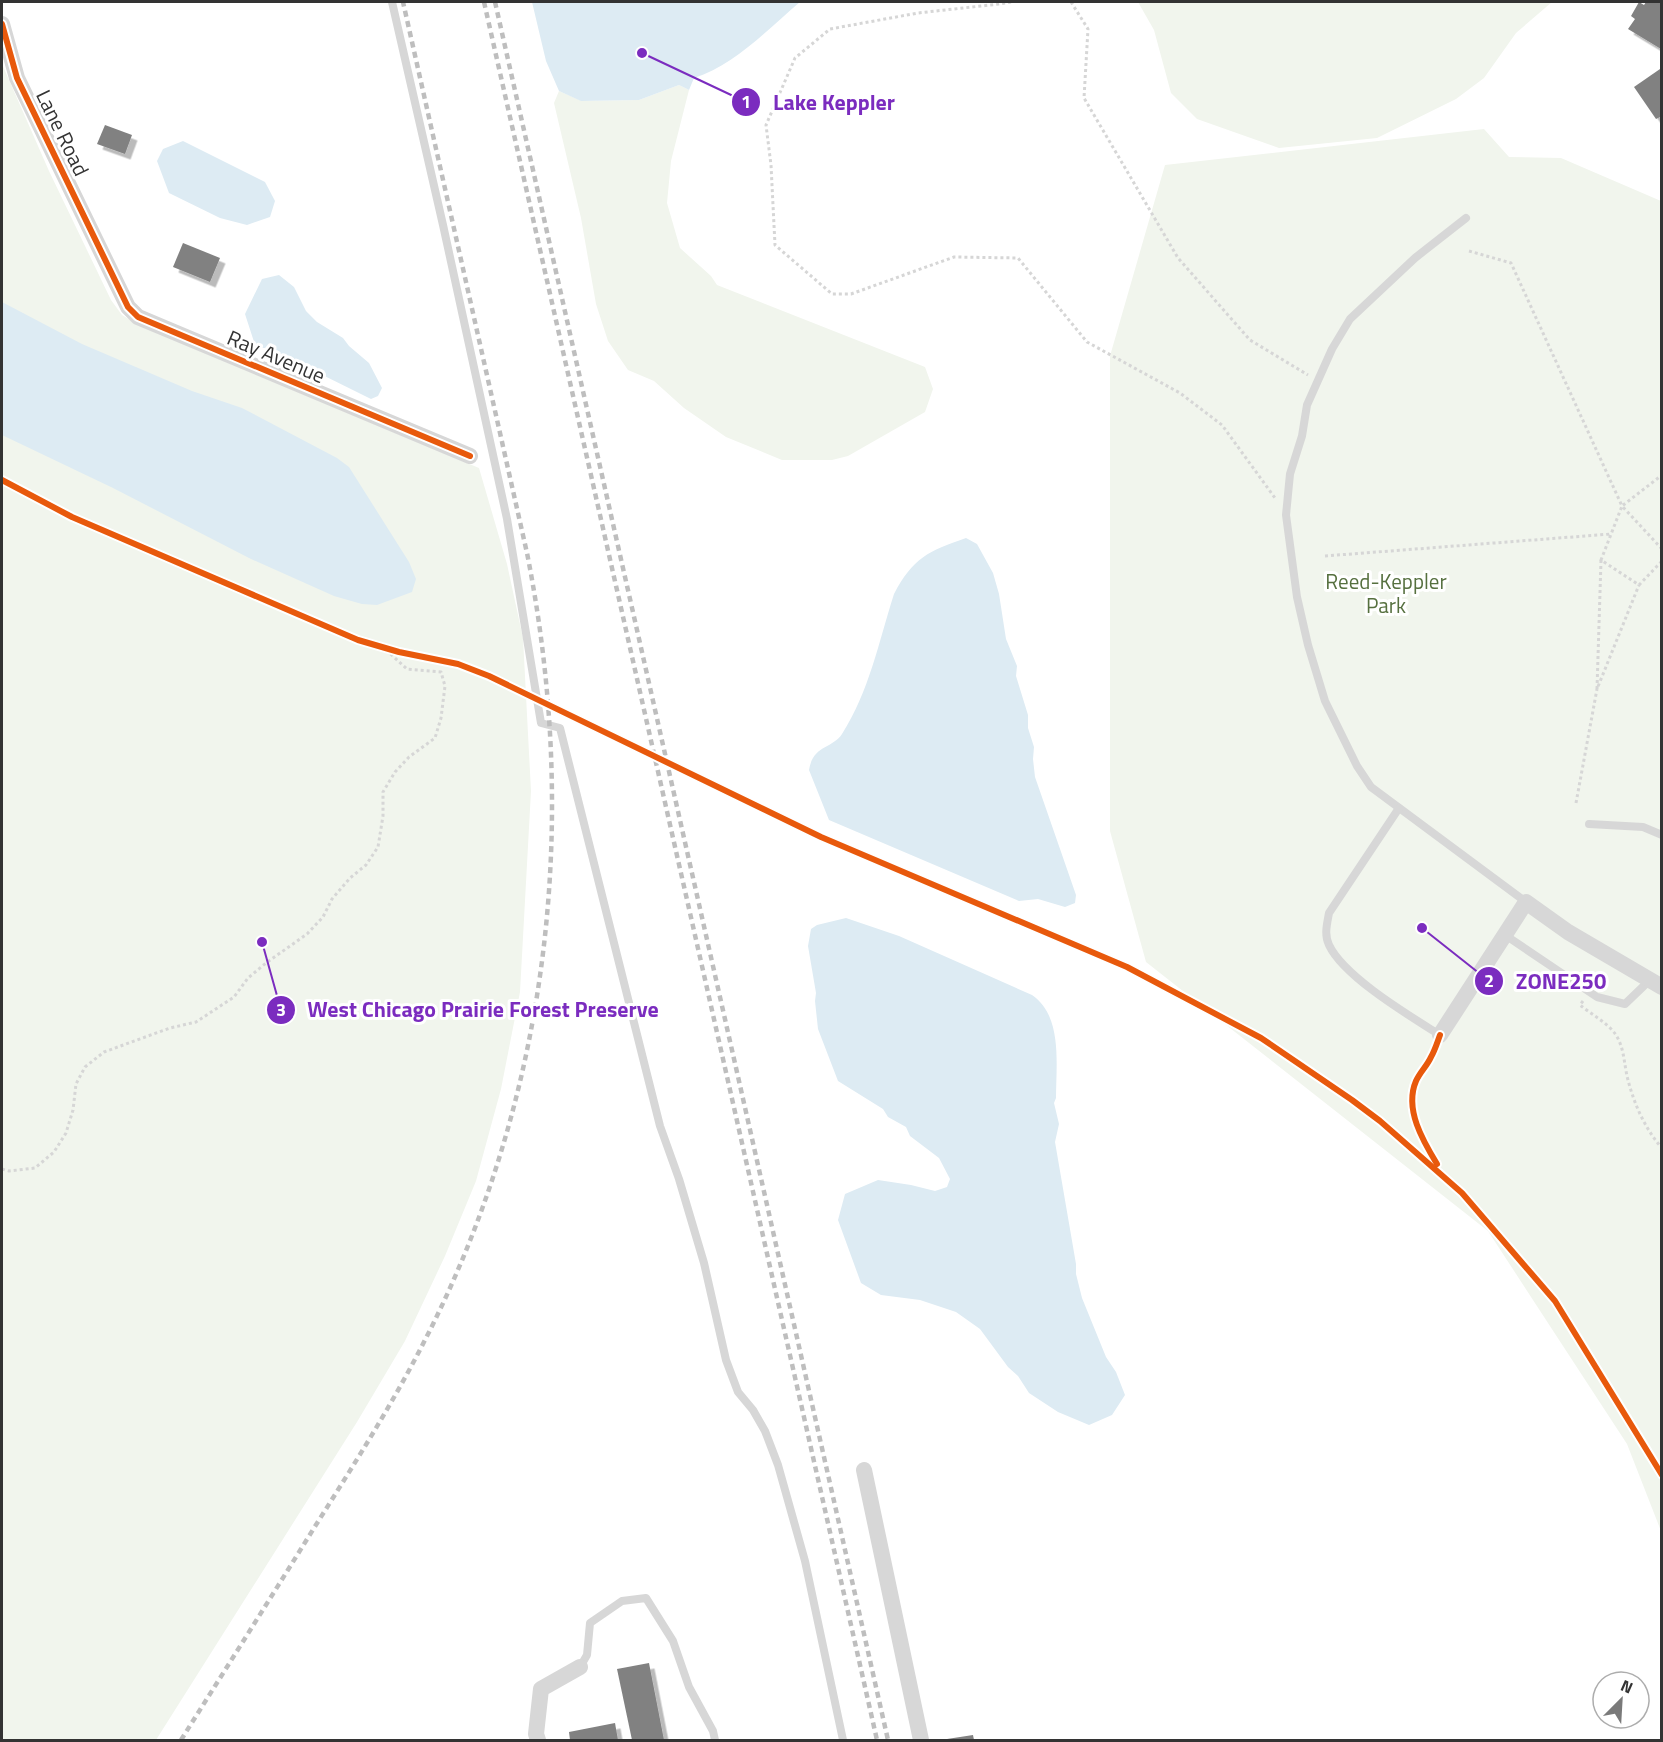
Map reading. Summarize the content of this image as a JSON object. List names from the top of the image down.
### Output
{
  "streets": {
    "street": ["Lane Road", "Ray Avenue"]
  },
  "crossings": [
    ["Lane Road", "Ray Avenue"]
  ],
  "parks": ["Reed-Keppler Park"],
  "places": ["Lake Keppler", "ZONE250", "West Chicago Prairie Forest Preserve"],
  "north": "top right"
}
